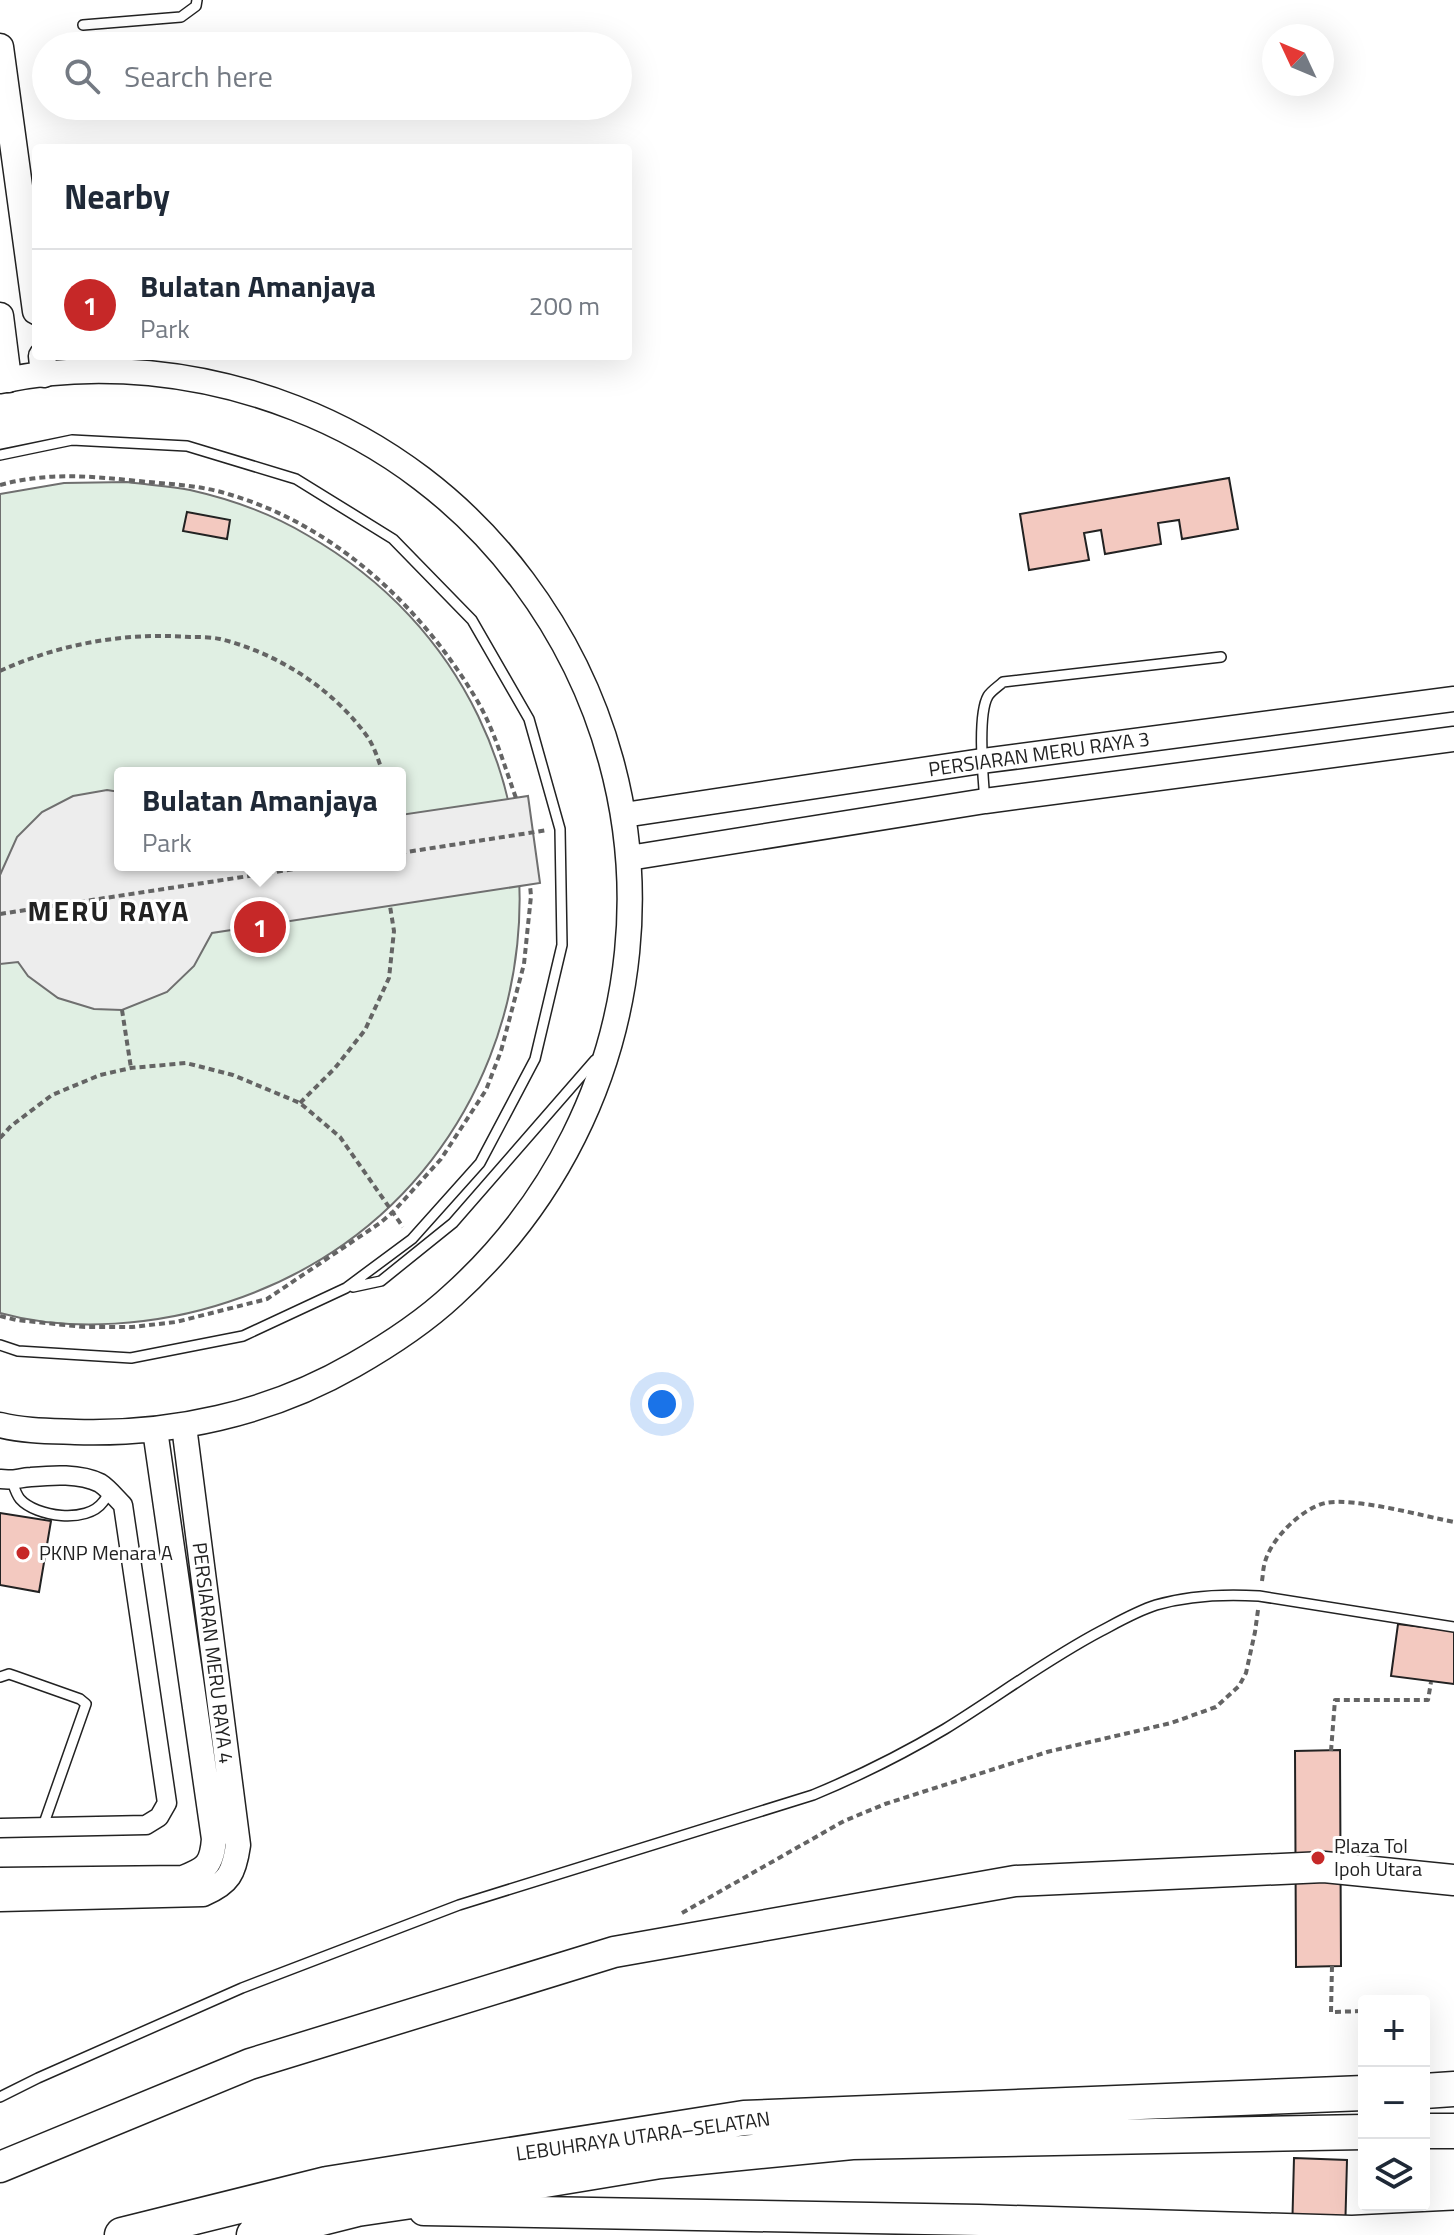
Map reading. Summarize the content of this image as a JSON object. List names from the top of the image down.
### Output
{
  "streets": {
    "highway": ["LEBUHRAYA UTARA–SELATAN"],
    "street": ["PERSIARAN MERU RAYA 3", "PERSIARAN MERU RAYA 4"]
  },
  "districts": ["MERU RAYA"],
  "places": ["PKNP Menara A", "Plaza Tol Ipoh Utara"],
  "north": "top left",
  "page": {
    "search": "Search here",
    "heading": "Nearby",
    "list": [
      {
        "mark": "1",
        "name": "Bulatan Amanjaya",
        "note": "Park",
        "value": "200 m"
      }
    ],
    "popup": ["Bulatan Amanjaya", "Park"],
    "pins": "1",
    "map_buttons": ["+", "−"]
  }
}
